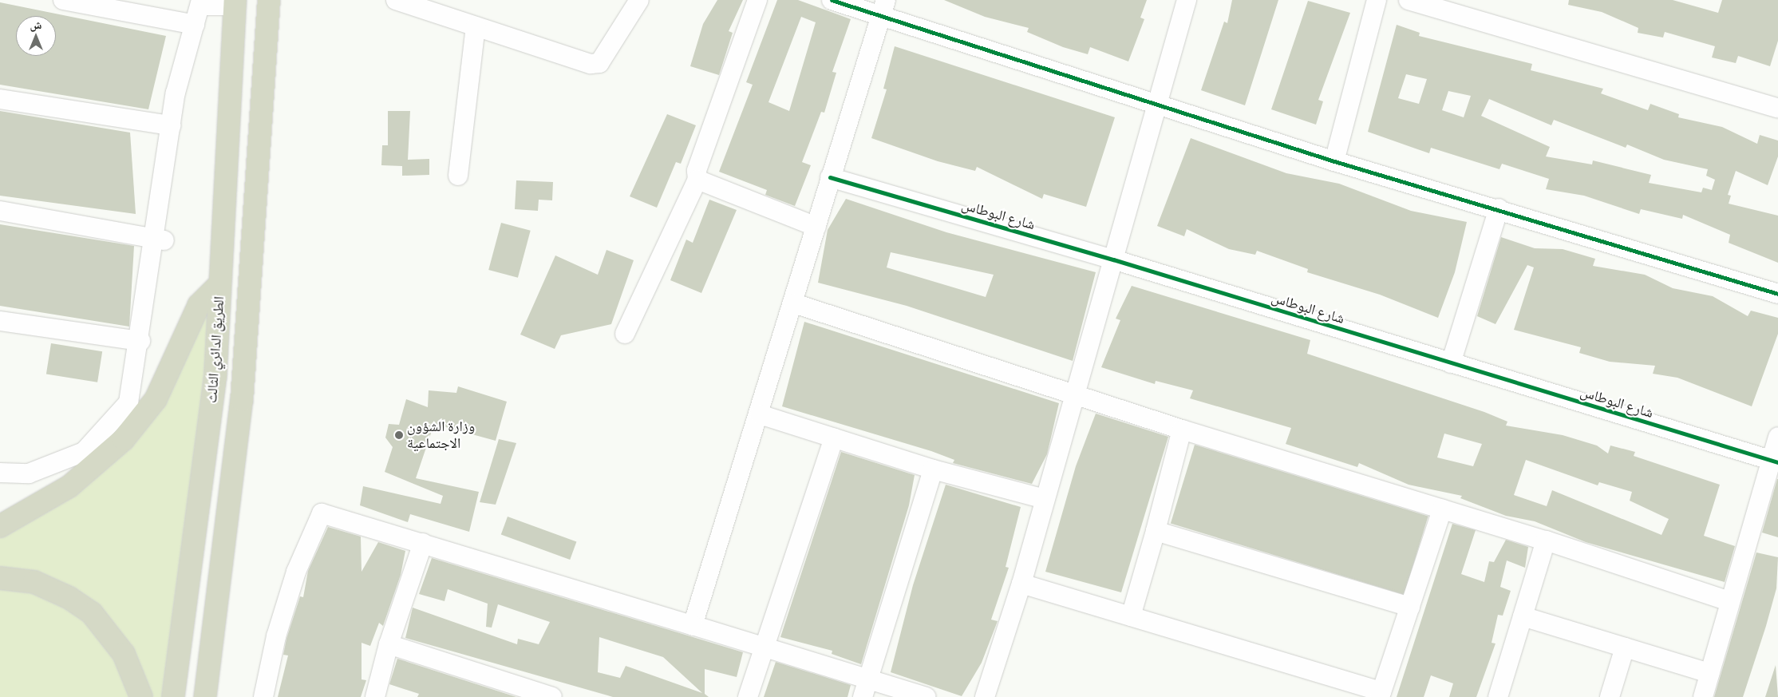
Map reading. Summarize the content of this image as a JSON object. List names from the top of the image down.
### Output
{
  "streets": {
    "highway": ["الطريق الدائري الثالث"],
    "street": ["شارع البوطاس"]
  },
  "places": ["وزارة الشؤون الاجتماعية"],
  "north": "top"
}
